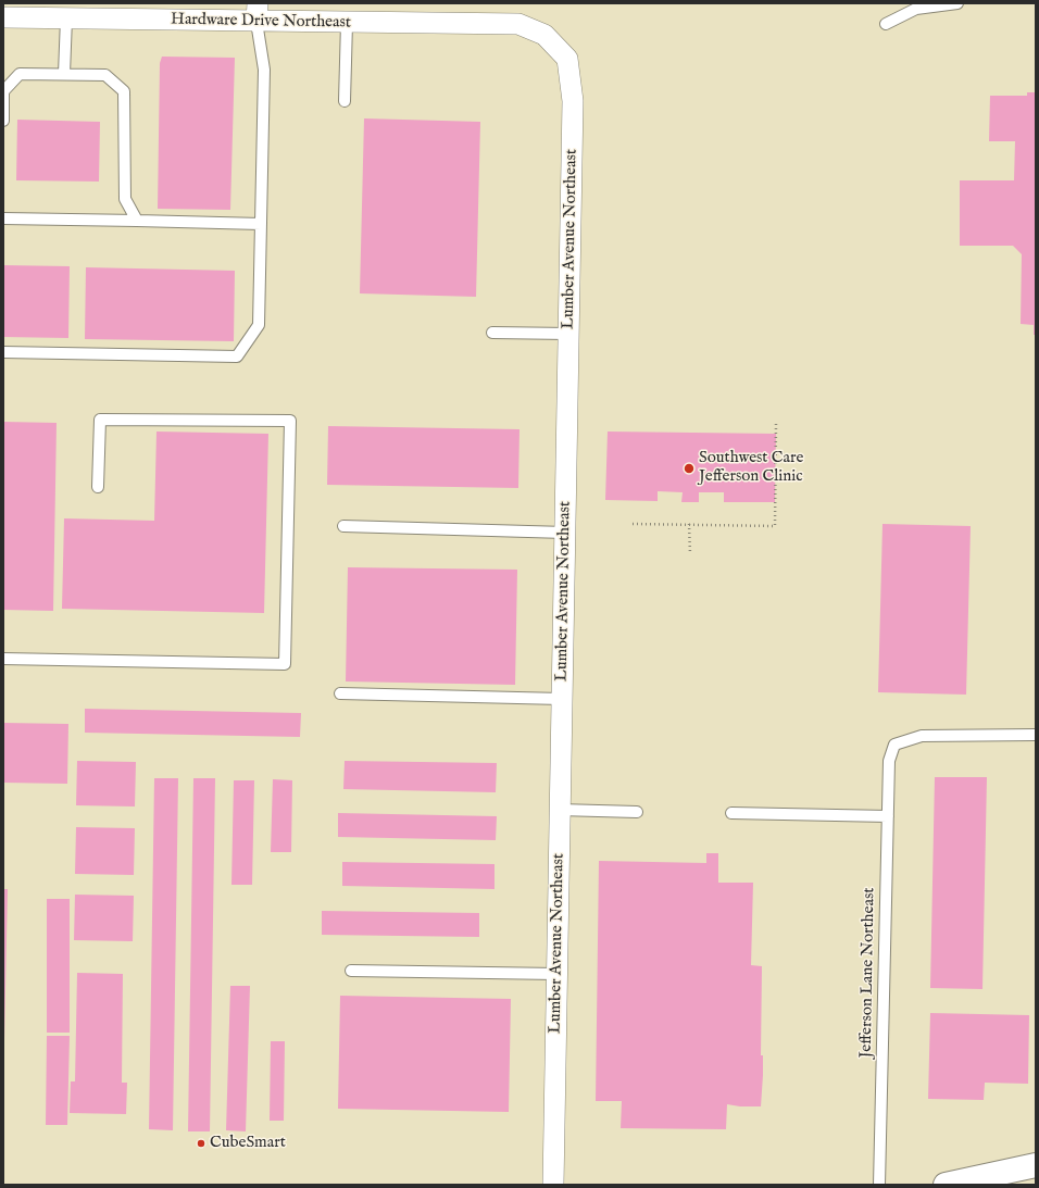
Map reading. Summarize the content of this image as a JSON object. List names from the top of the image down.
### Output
{
  "streets": {
    "street": ["Hardware Drive Northeast", "Lumber Avenue Northeast"],
    "lane": ["Jefferson Lane Northeast"]
  },
  "crossings": [
    ["Hardware Drive Northeast", "Lumber Avenue Northeast"]
  ],
  "places": ["Southwest Care Jefferson Clinic", "CubeSmart"]
}
